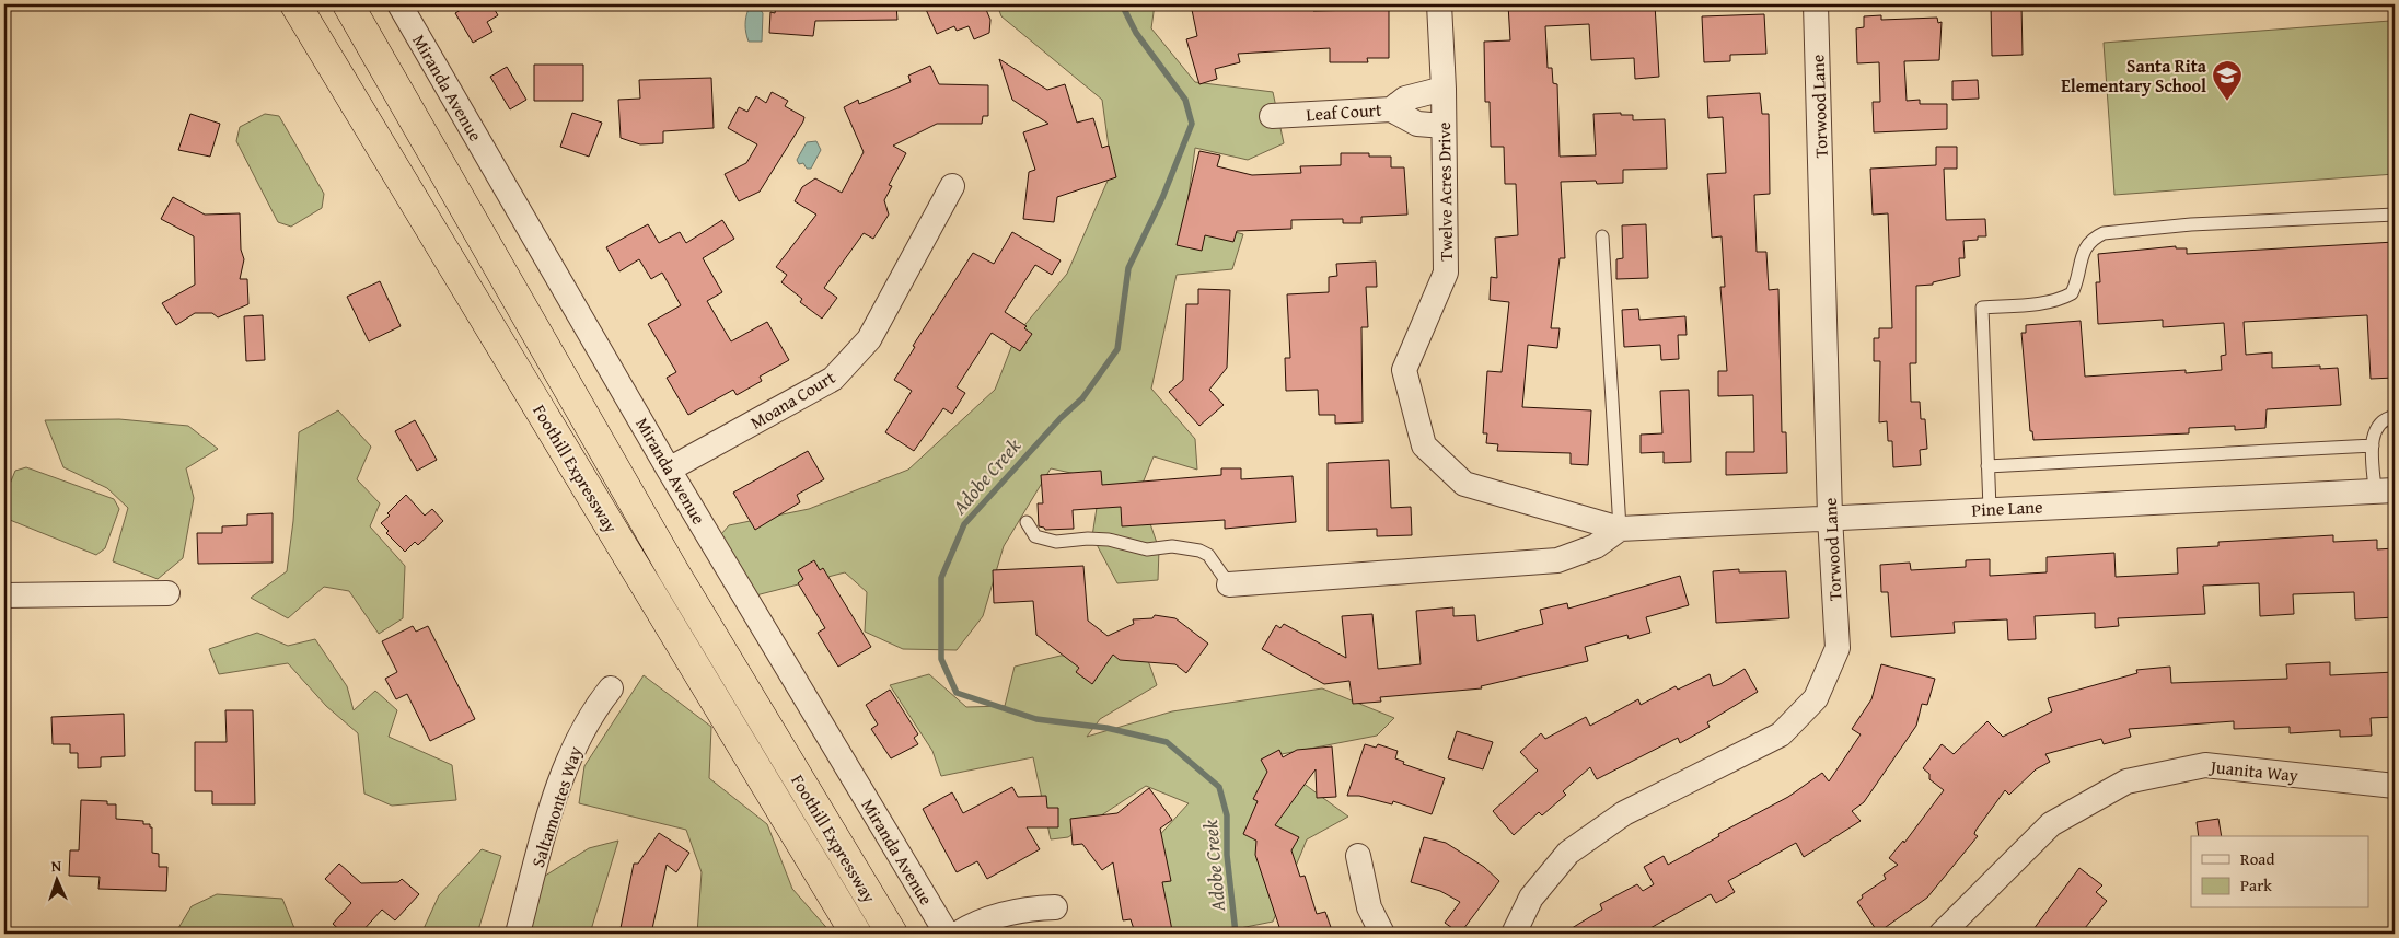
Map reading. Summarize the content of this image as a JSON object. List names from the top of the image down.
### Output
{
  "streets": {
    "highway": ["Foothill Expressway"],
    "street": [
      "Miranda Avenue",
      "Torwood Lane",
      "Leaf Court",
      "Twelve Acres Drive",
      "Moana Court",
      "Pine Lane",
      "Juanita Way",
      "Saltamontes Way"
    ]
  },
  "crossings": [
    ["Miranda Avenue", "Moana Court"],
    ["Torwood Lane", "Pine Lane"],
    ["Leaf Court", "Twelve Acres Drive"],
    ["Twelve Acres Drive", "Pine Lane"]
  ],
  "water": ["Adobe Creek"],
  "places": {
    "school or university": ["Santa Rita Elementary School"]
  },
  "legend": ["Road", "Park"],
  "north": "top"
}
